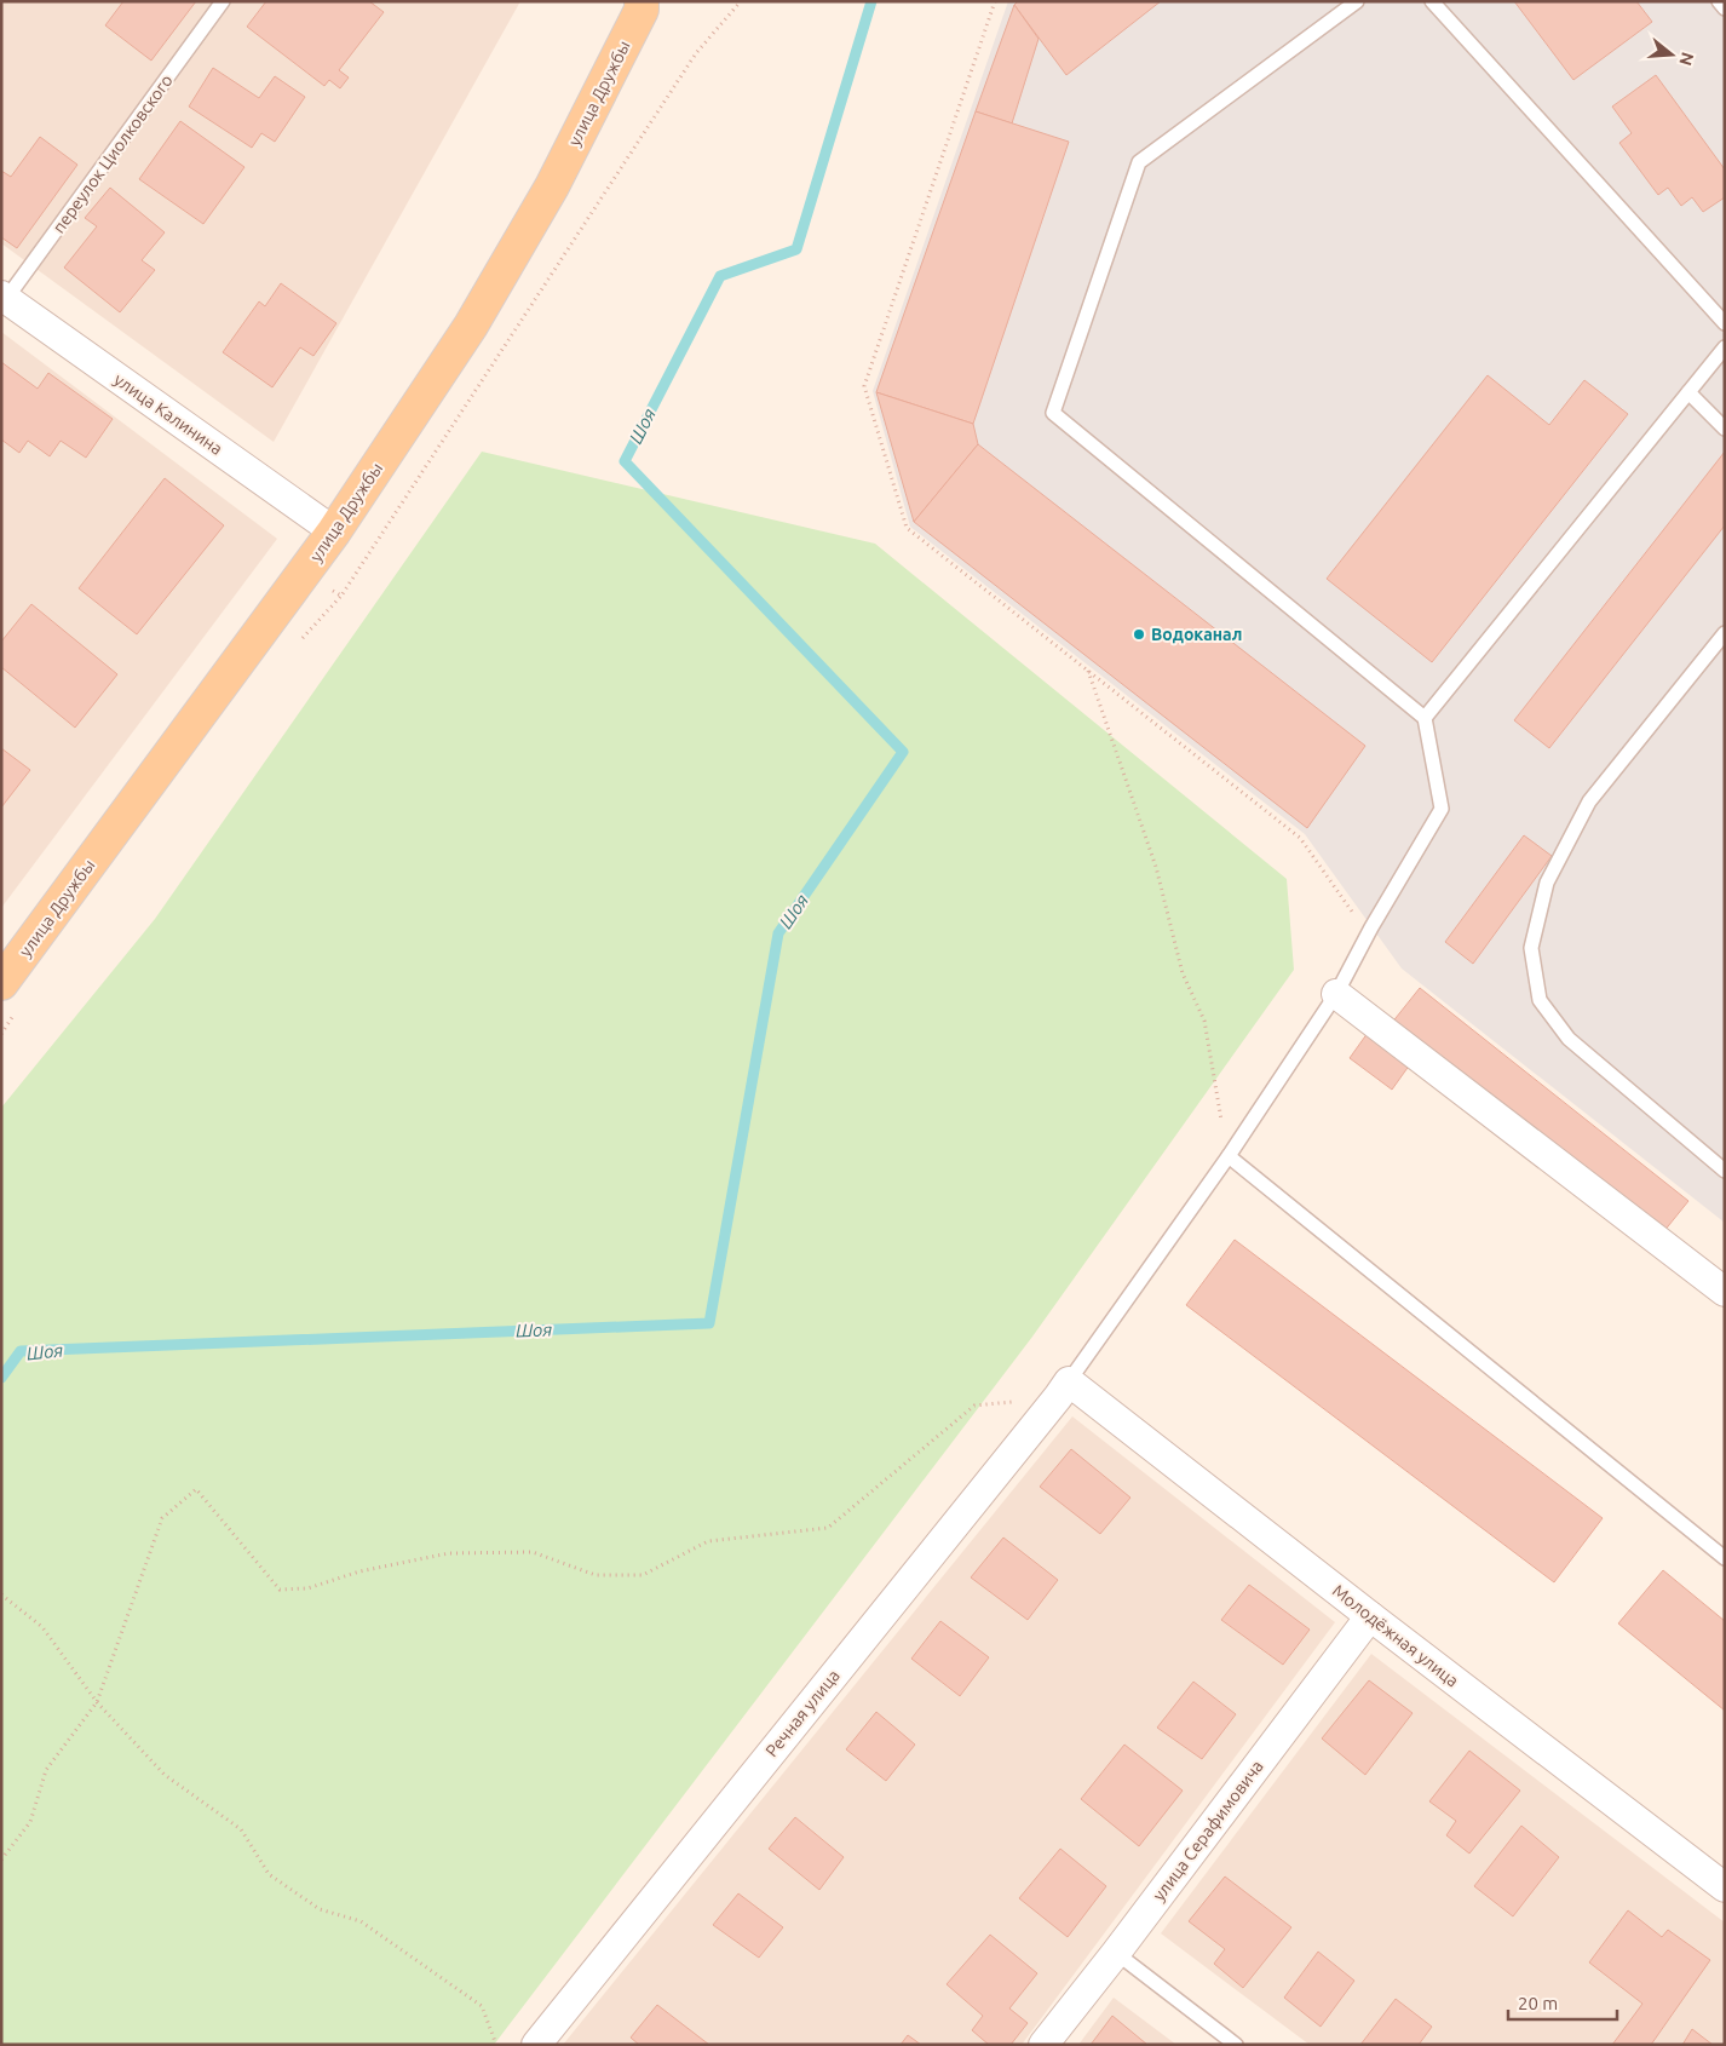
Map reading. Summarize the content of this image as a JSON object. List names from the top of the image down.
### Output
{
  "streets": {
    "main road": ["улица Дружбы"],
    "street": [
      "улица Калинина",
      "Молодёжная улица",
      "Речная улица",
      "улица Серафимовича"
    ],
    "lane": ["переулок Циолковского"]
  },
  "crossings": [
    ["улица Дружбы", "улица Калинина"],
    ["переулок Циолковского", "улица Калинина"],
    ["Молодёжная улица", "Речная улица"],
    ["Молодёжная улица", "улица Серафимовича"]
  ],
  "water": ["Шоя"],
  "places": ["Водоканал"],
  "scale_bar": "20 m",
  "north": "right"
}
